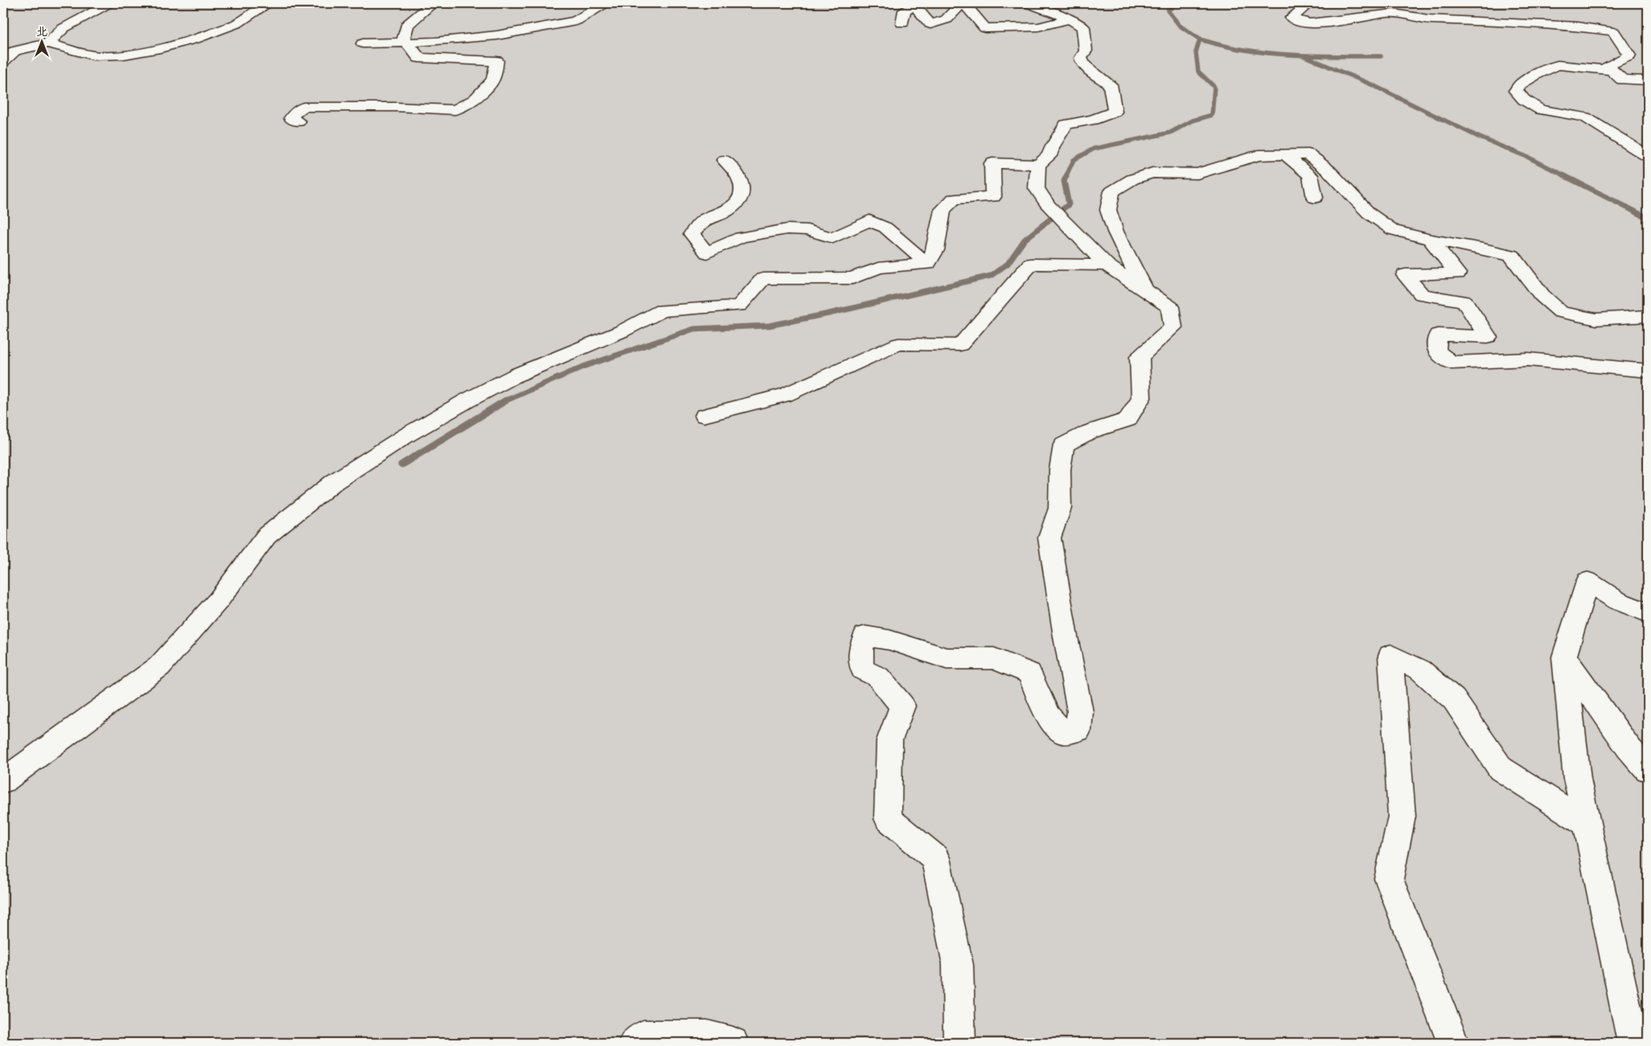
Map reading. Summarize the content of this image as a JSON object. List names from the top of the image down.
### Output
{
  "north": "top"
}
